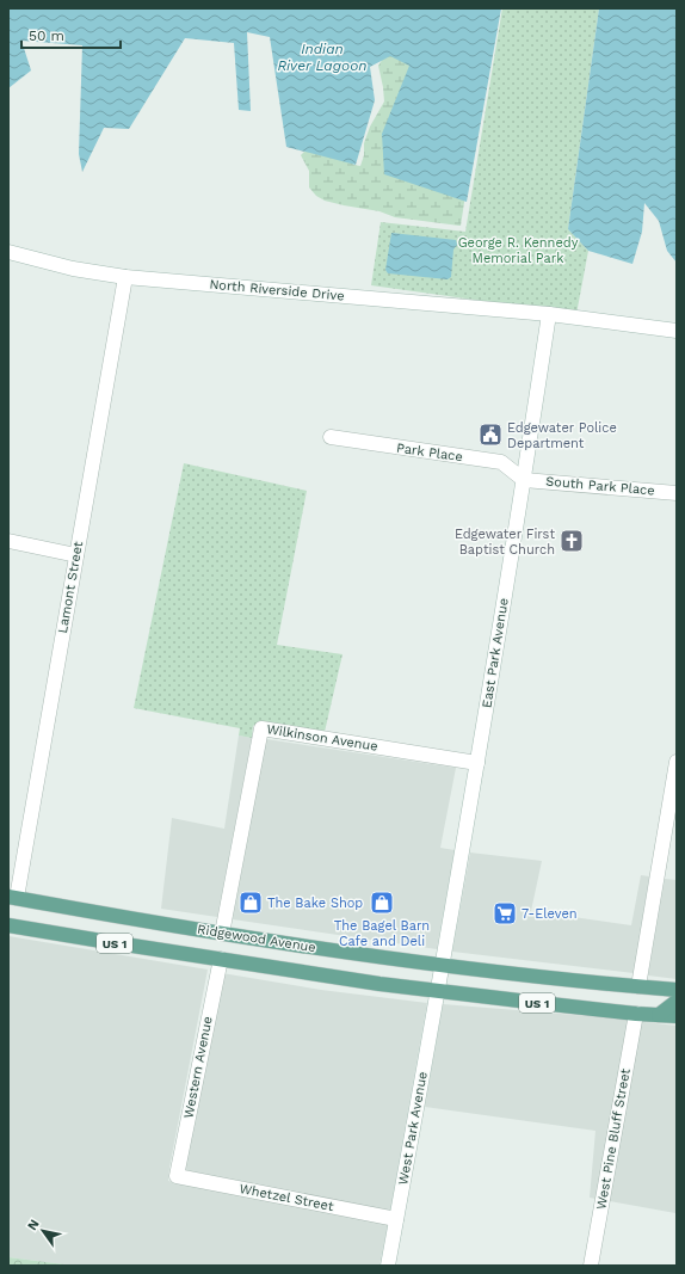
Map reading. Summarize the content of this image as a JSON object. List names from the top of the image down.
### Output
{
  "streets": {
    "main road": ["Ridgewood Avenue", "US 1"],
    "street": [
      "North Riverside Drive",
      "Park Place",
      "South Park Place",
      "Lamont Street",
      "East Park Avenue",
      "Wilkinson Avenue",
      "Western Avenue",
      "West Park Avenue",
      "West Pine Bluff Street",
      "Whetzel Street"
    ]
  },
  "crossings": [
    ["North Riverside Drive", "Lamont Street"],
    ["North Riverside Drive", "East Park Avenue"],
    ["Park Place", "South Park Place"],
    ["Park Place", "East Park Avenue"],
    ["South Park Place", "East Park Avenue"],
    ["Lamont Street", "Ridgewood Avenue"],
    ["East Park Avenue", "Wilkinson Avenue"],
    ["East Park Avenue", "Ridgewood Avenue"],
    ["East Park Avenue", "West Park Avenue"],
    ["Wilkinson Avenue", "Ridgewood Avenue"],
    ["Ridgewood Avenue", "Western Avenue"],
    ["Ridgewood Avenue", "West Park Avenue"],
    ["Ridgewood Avenue", "West Pine Bluff Street"],
    ["Western Avenue", "Whetzel Street"],
    ["West Park Avenue", "Whetzel Street"]
  ],
  "water": ["Indian River Lagoon"],
  "parks": ["George R. Kennedy Memorial Park"],
  "places": {
    "public building": ["Edgewater Police Department"],
    "church": ["Edgewater First Baptist Church"],
    "shop": ["The Bake Shop", "The Bagel Barn Cafe and Deli"],
    "supermarket": ["7-Eleven"]
  },
  "scale_bar": "50 m",
  "north": "top left"
}
